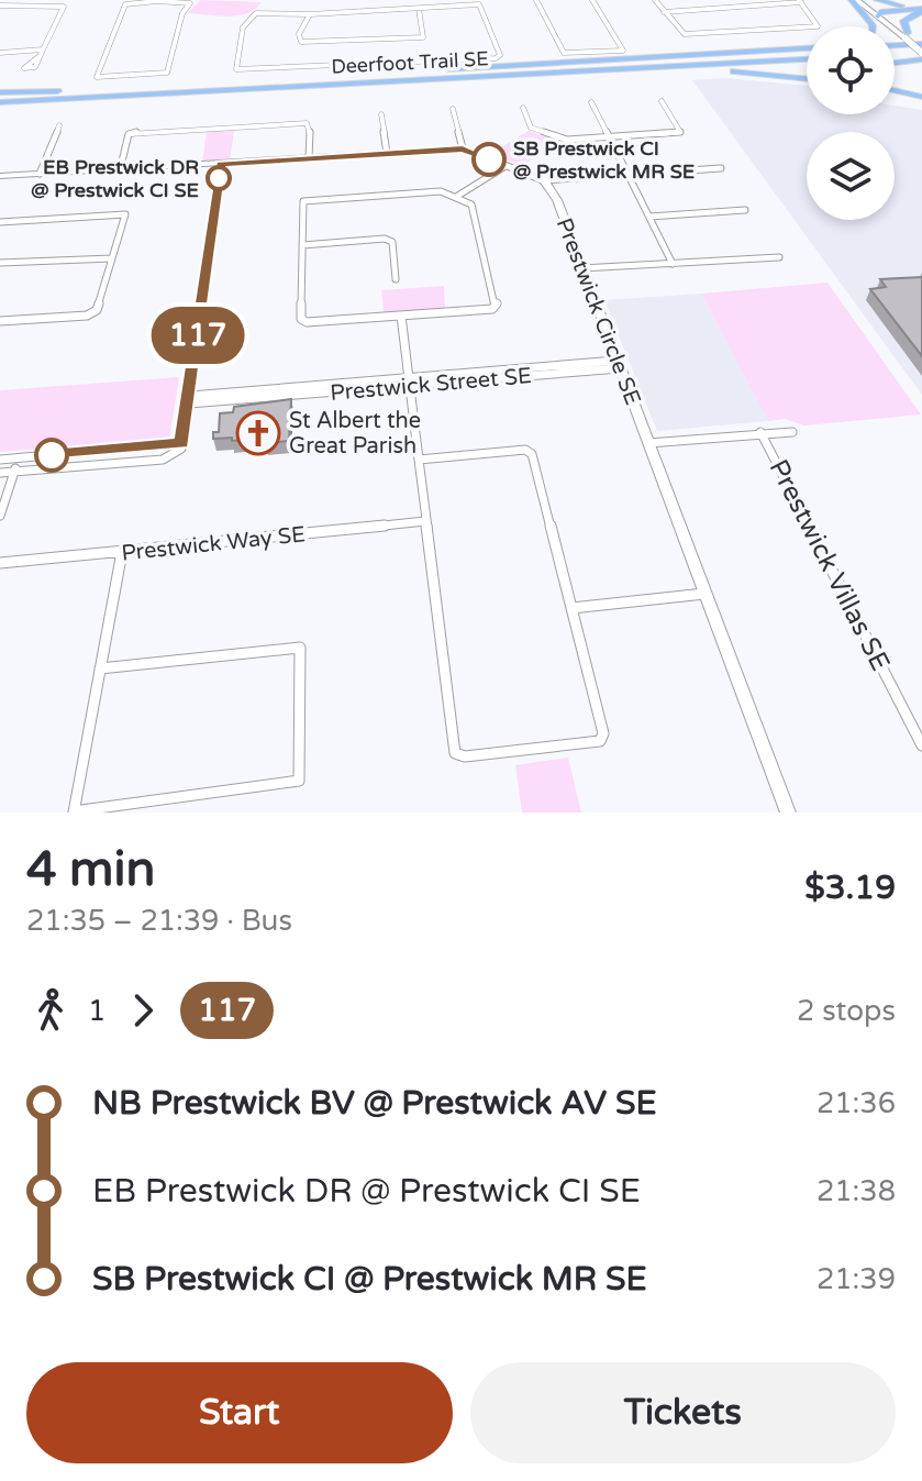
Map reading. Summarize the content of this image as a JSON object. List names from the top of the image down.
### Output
{
  "streets": {
    "highway": ["Deerfoot Trail SE"],
    "street": [
      "Prestwick Circle SE",
      "Prestwick Street SE",
      "Prestwick Way SE",
      "Prestwick Villas SE"
    ]
  },
  "crossings": [
    ["Prestwick Circle SE", "Prestwick Street SE"],
    ["Prestwick Circle SE", "Prestwick Villas SE"]
  ],
  "places": {
    "other": ["SB Prestwick CI @ Prestwick MR SE", "EB Prestwick DR @ Prestwick CI SE"],
    "church": ["St Albert the Great Parish"]
  },
  "lines": ["bus line 117"],
  "page": {
    "on_map": "117",
    "heading": ["4 min", "21:35 – 21:39 · Bus", "$3.19"],
    "legs": ["1", "117", "2 stops"],
    "list": [
      {
        "name": "NB Prestwick BV @ Prestwick AV SE",
        "value": "21:36"
      },
      {
        "name": "EB Prestwick DR @ Prestwick CI SE",
        "value": "21:38"
      },
      {
        "name": "SB Prestwick CI @ Prestwick MR SE",
        "value": "21:39"
      }
    ],
    "buttons": ["Start", "Tickets"]
  }
}
